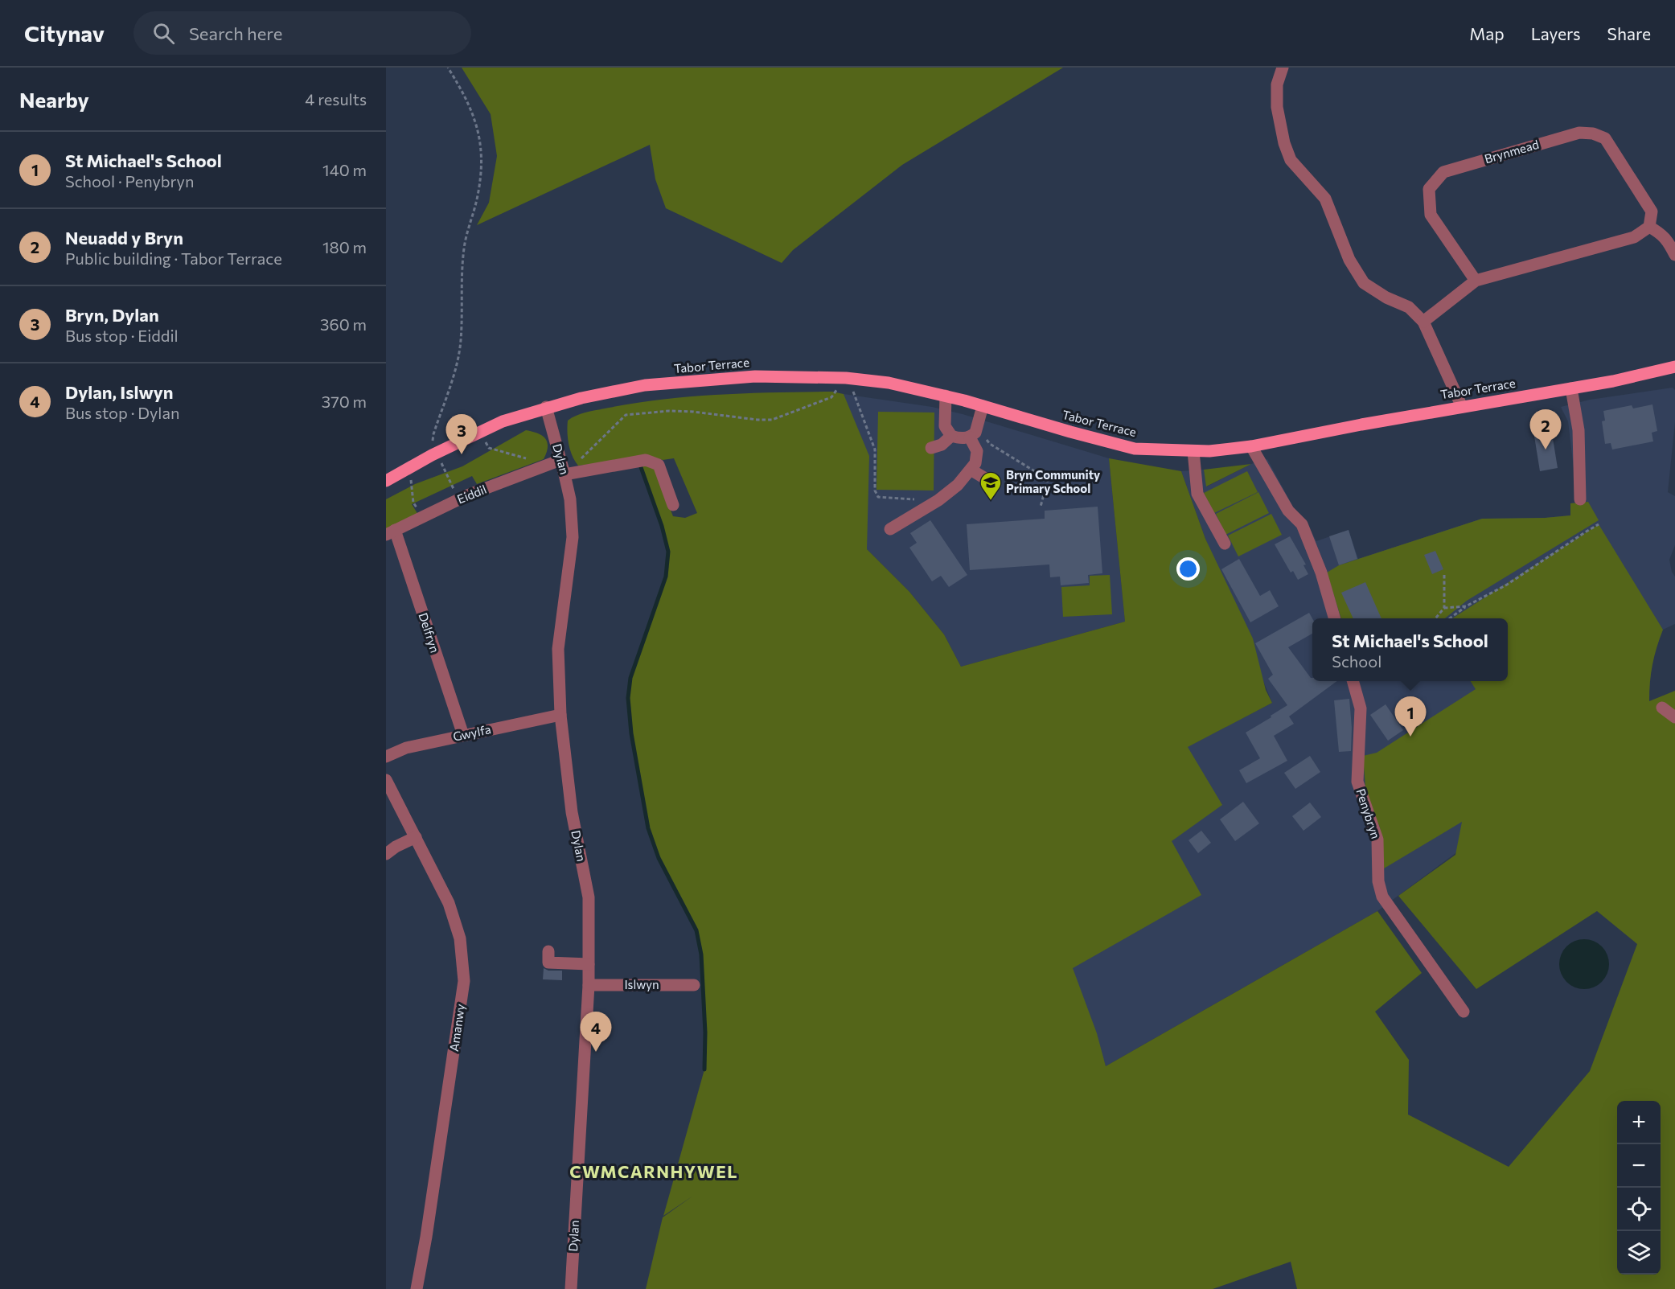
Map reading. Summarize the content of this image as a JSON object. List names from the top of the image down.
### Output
{
  "streets": {
    "main road": ["Tabor Terrace"],
    "street": [
      "Brynmead",
      "Dylan",
      "Eiddil",
      "Delfryn",
      "Gwylfa",
      "Penybryn",
      "Islwyn",
      "Amanwy"
    ]
  },
  "crossings": [
    ["Tabor Terrace", "Dylan"],
    ["Dylan", "Eiddil"],
    ["Dylan", "Gwylfa"],
    ["Dylan", "Islwyn"],
    ["Eiddil", "Delfryn"],
    ["Delfryn", "Gwylfa"]
  ],
  "districts": ["CWMCARNHYWEL"],
  "places": {
    "school or university": ["Bryn Community Primary School"]
  },
  "page": {
    "header": "Citynav",
    "search": "Search here",
    "nav": ["Map", "Layers", "Share"],
    "heading": ["Nearby", "4 results"],
    "list": [
      {
        "mark": "1",
        "name": "St Michael's School",
        "note": "School · Penybryn",
        "value": "140 m"
      },
      {
        "mark": "2",
        "name": "Neuadd y Bryn",
        "note": "Public building · Tabor Terrace",
        "value": "180 m"
      },
      {
        "mark": "3",
        "name": "Bryn, Dylan",
        "note": "Bus stop · Eiddil",
        "value": "360 m"
      },
      {
        "mark": "4",
        "name": "Dylan, Islwyn",
        "note": "Bus stop · Dylan",
        "value": "370 m"
      }
    ],
    "pins": [
      "2",
      "3",
      "1",
      "4"
    ],
    "popup": ["St Michael's School", "School"],
    "map_buttons": ["+", "−"]
  }
}
